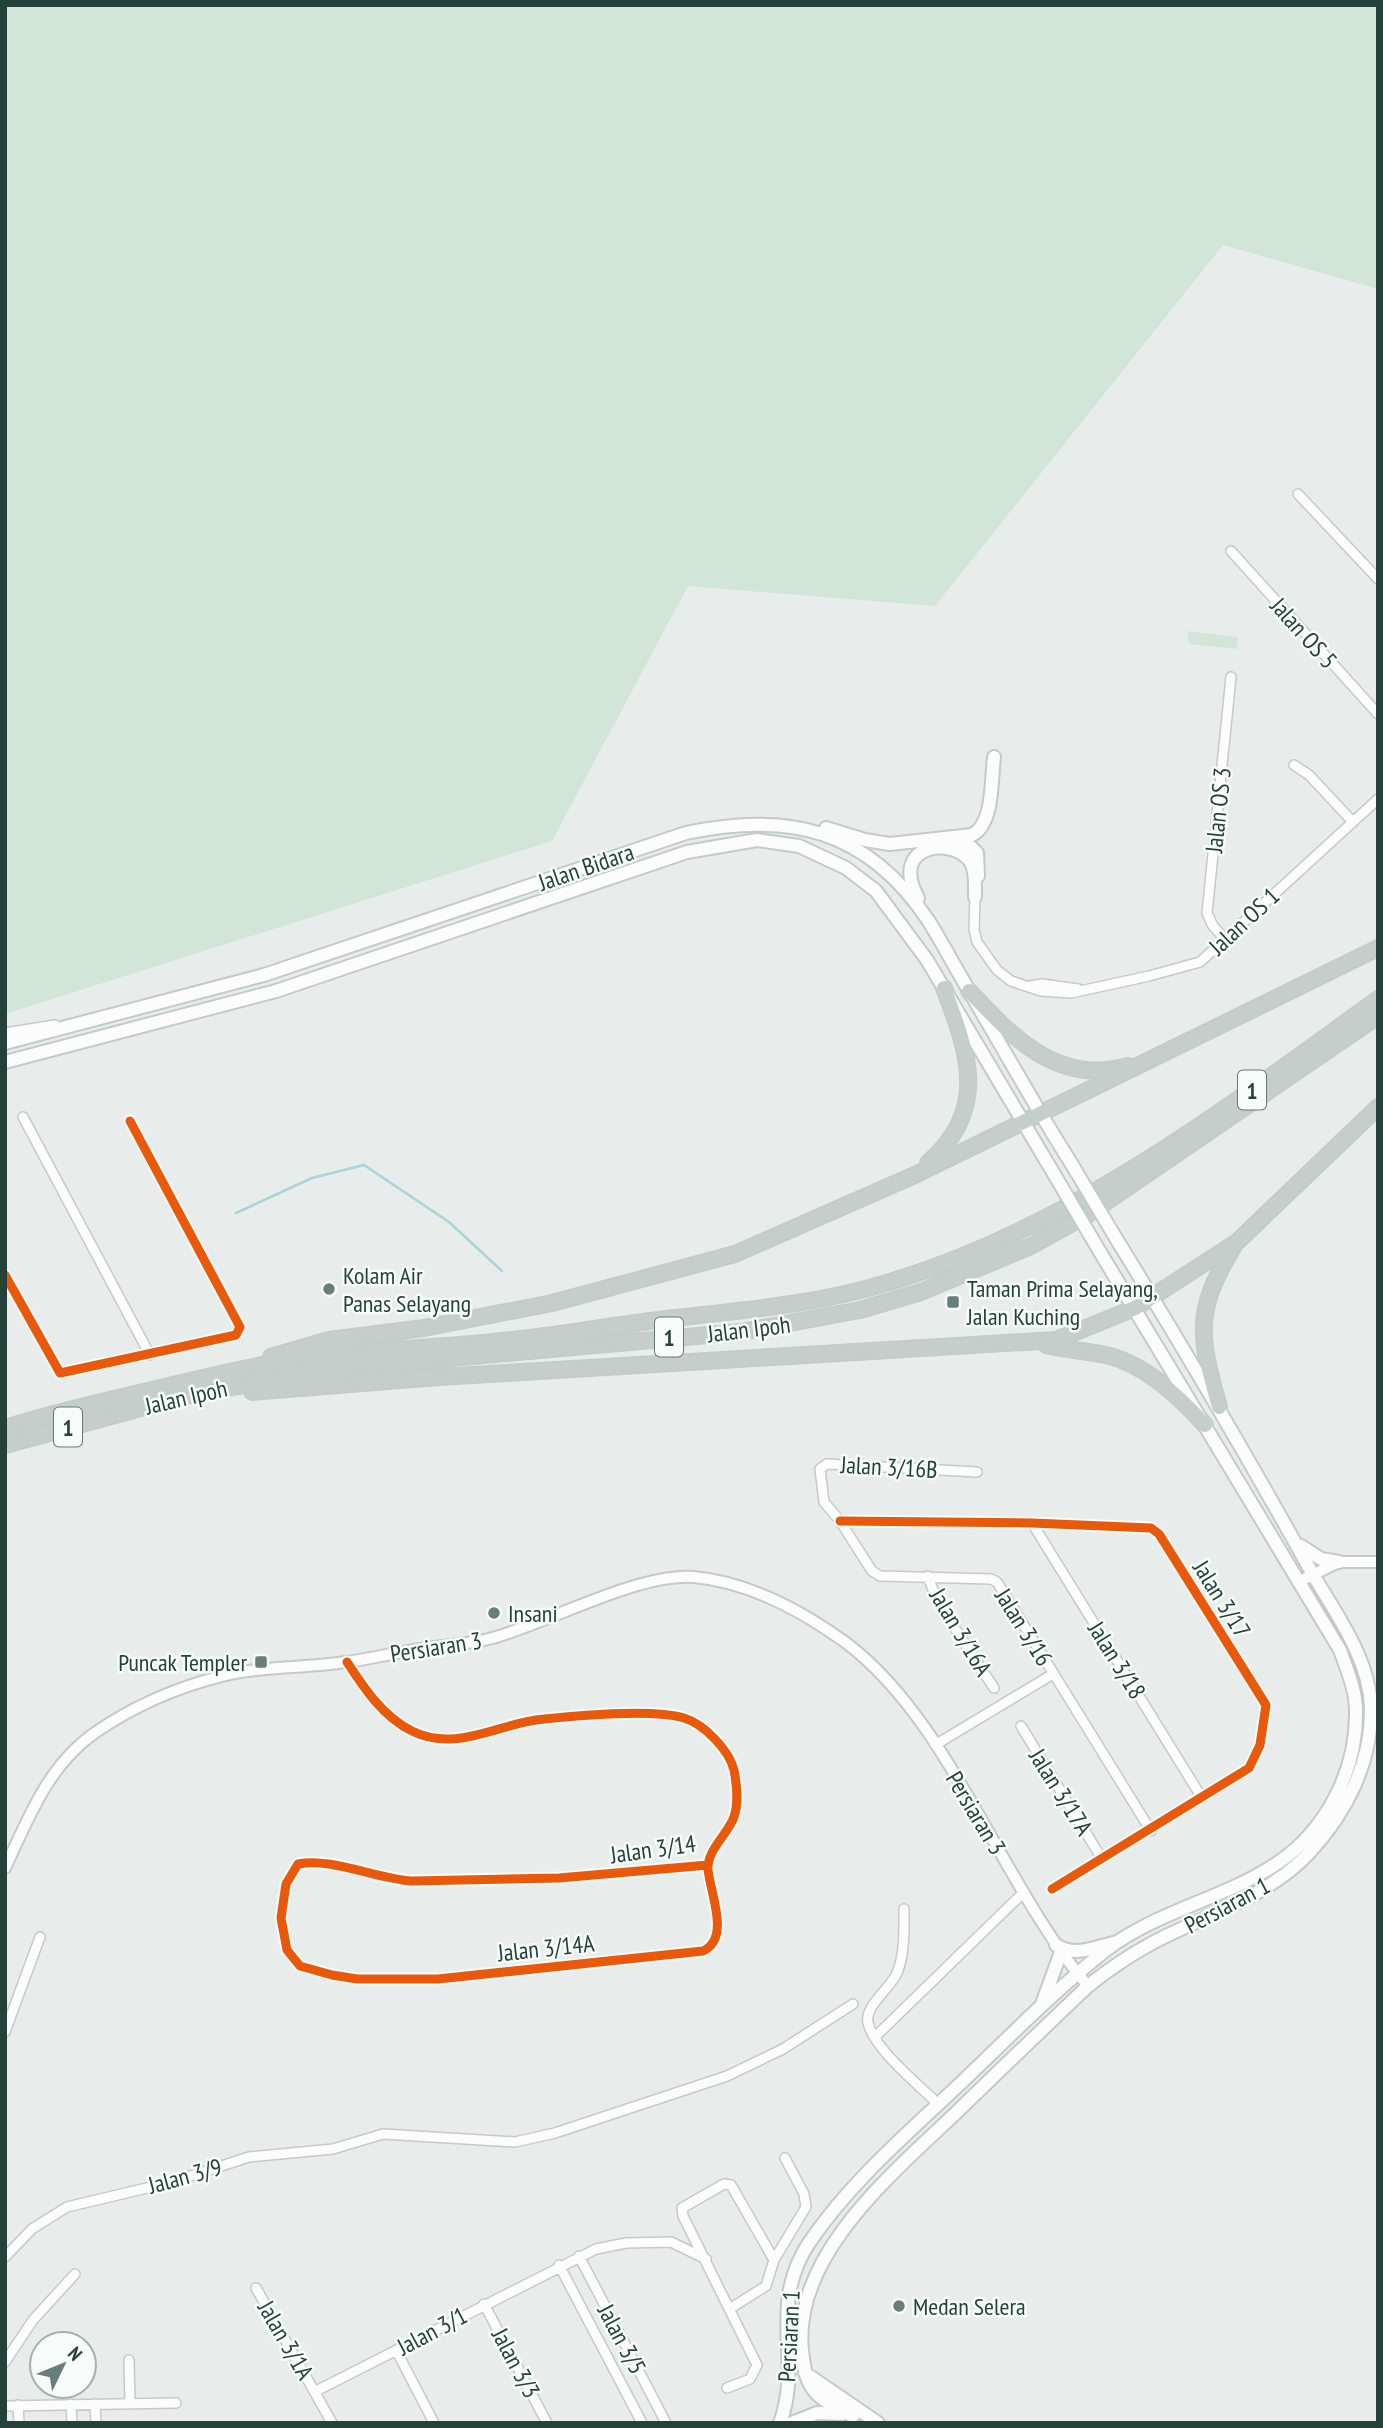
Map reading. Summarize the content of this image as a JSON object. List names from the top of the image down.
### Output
{
  "streets": {
    "highway": ["1", "Jalan Ipoh"],
    "main road": ["Jalan Bidara", "Persiaran 1"],
    "street": [
      "Jalan OS 5",
      "Jalan OS 3",
      "Jalan OS 1",
      "Jalan 3/16B",
      "Jalan 3/17",
      "Jalan 3/16",
      "Jalan 3/16A",
      "Persiaran 3",
      "Jalan 3/18",
      "Jalan 3/17A",
      "Jalan 3/14",
      "Jalan 3/14A",
      "Jalan 3/9",
      "Jalan 3/1",
      "Jalan 3/5",
      "Jalan 3/1A",
      "Jalan 3/3"
    ]
  },
  "crossings": [
    ["Jalan OS 3", "Jalan OS 1"],
    ["Jalan Bidara", "Persiaran 1"],
    ["Jalan 3/16B", "Jalan 3/17"],
    ["Jalan 3/16B", "Jalan 3/16"],
    ["Jalan 3/17", "Jalan 3/16"],
    ["Jalan 3/17", "Jalan 3/18"],
    ["Jalan 3/17", "Jalan 3/17A"],
    ["Jalan 3/16", "Jalan 3/16A"],
    ["Persiaran 3", "Jalan 3/14"],
    ["Persiaran 3", "Persiaran 1"],
    ["Jalan 3/14", "Jalan 3/14A"],
    ["Jalan 3/1", "Jalan 3/5"],
    ["Jalan 3/1", "Jalan 3/1A"],
    ["Jalan 3/1", "Jalan 3/3"]
  ],
  "places": {
    "other": ["Kolam Air Panas Selayang", "Insani", "Medan Selera"],
    "transit": ["Taman Prima Selayang, Jalan Kuching", "Puncak Templer"]
  },
  "north": "top right"
}
